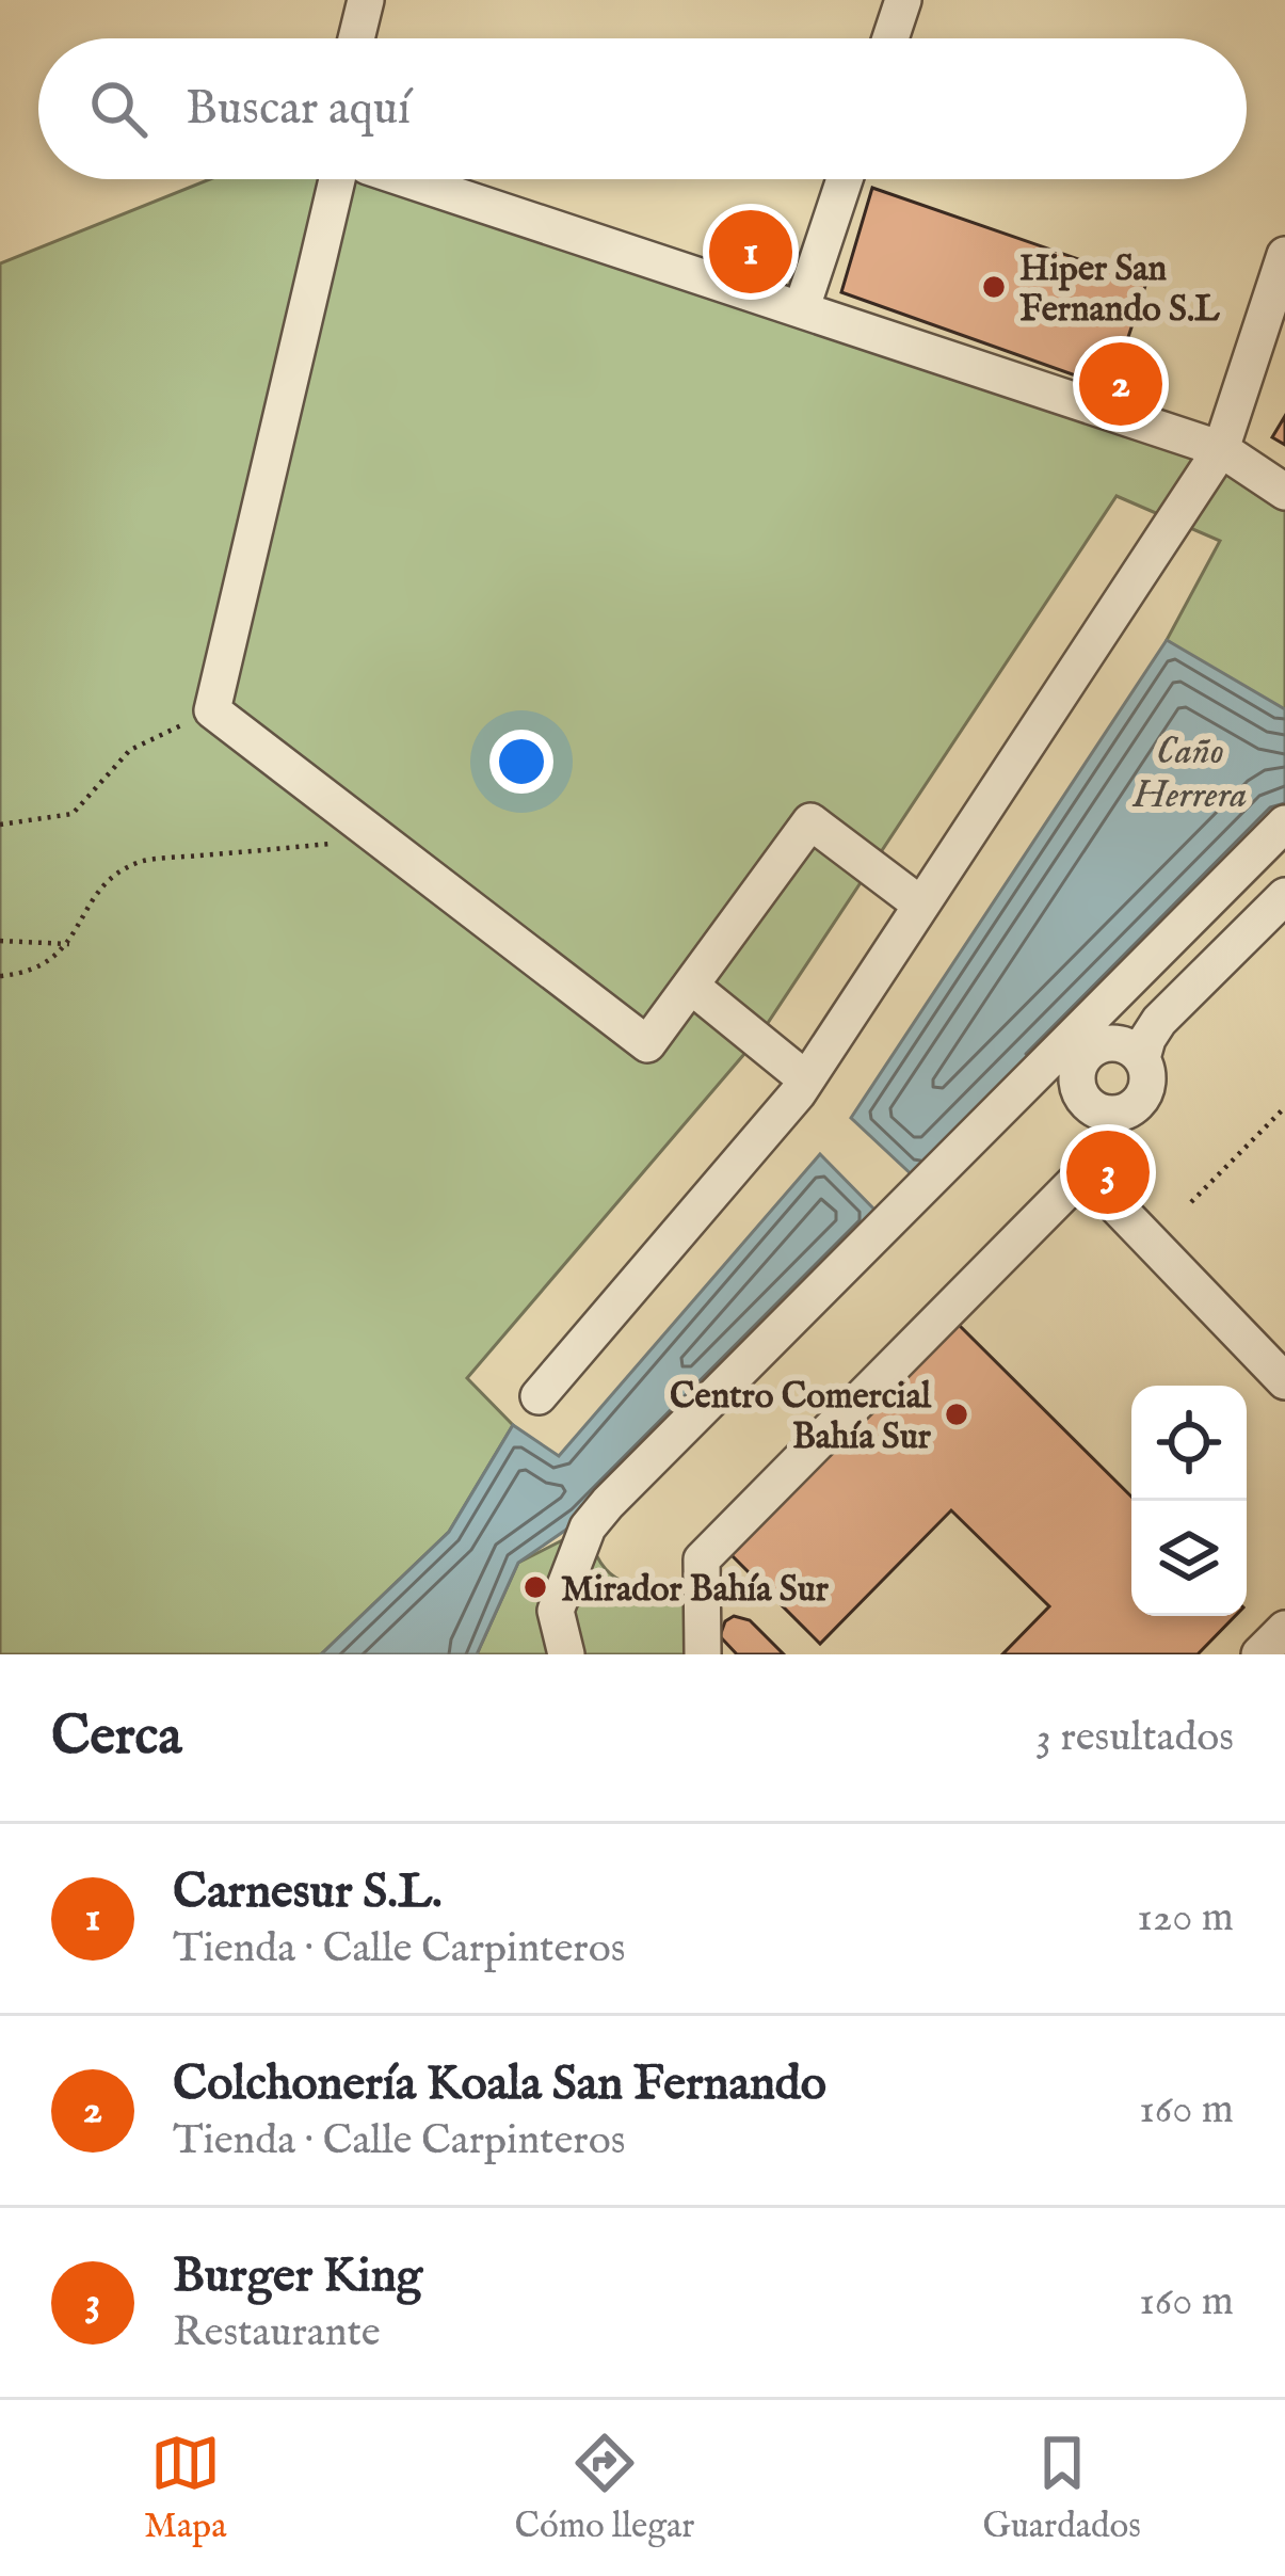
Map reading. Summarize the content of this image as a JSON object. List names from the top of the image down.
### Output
{
  "water": ["Caño Herrera"],
  "places": ["Hiper San Fernando S.L", "Centro Comercial Bahía Sur", "Mirador Bahía Sur"],
  "page": {
    "search": "Buscar aquí",
    "pins": ["1", "2", "3"],
    "heading": ["Cerca", "3 resultados"],
    "list": [
      {
        "mark": "1",
        "name": "Carnesur S.L.",
        "note": "Tienda · Calle Carpinteros",
        "value": "120 m"
      },
      {
        "mark": "2",
        "name": "Colchonería Koala San Fernando",
        "note": "Tienda · Calle Carpinteros",
        "value": "160 m"
      },
      {
        "mark": "3",
        "name": "Burger King",
        "note": "Restaurante",
        "value": "160 m"
      }
    ],
    "nav": ["Mapa", "Cómo llegar", "Guardados"]
  }
}
